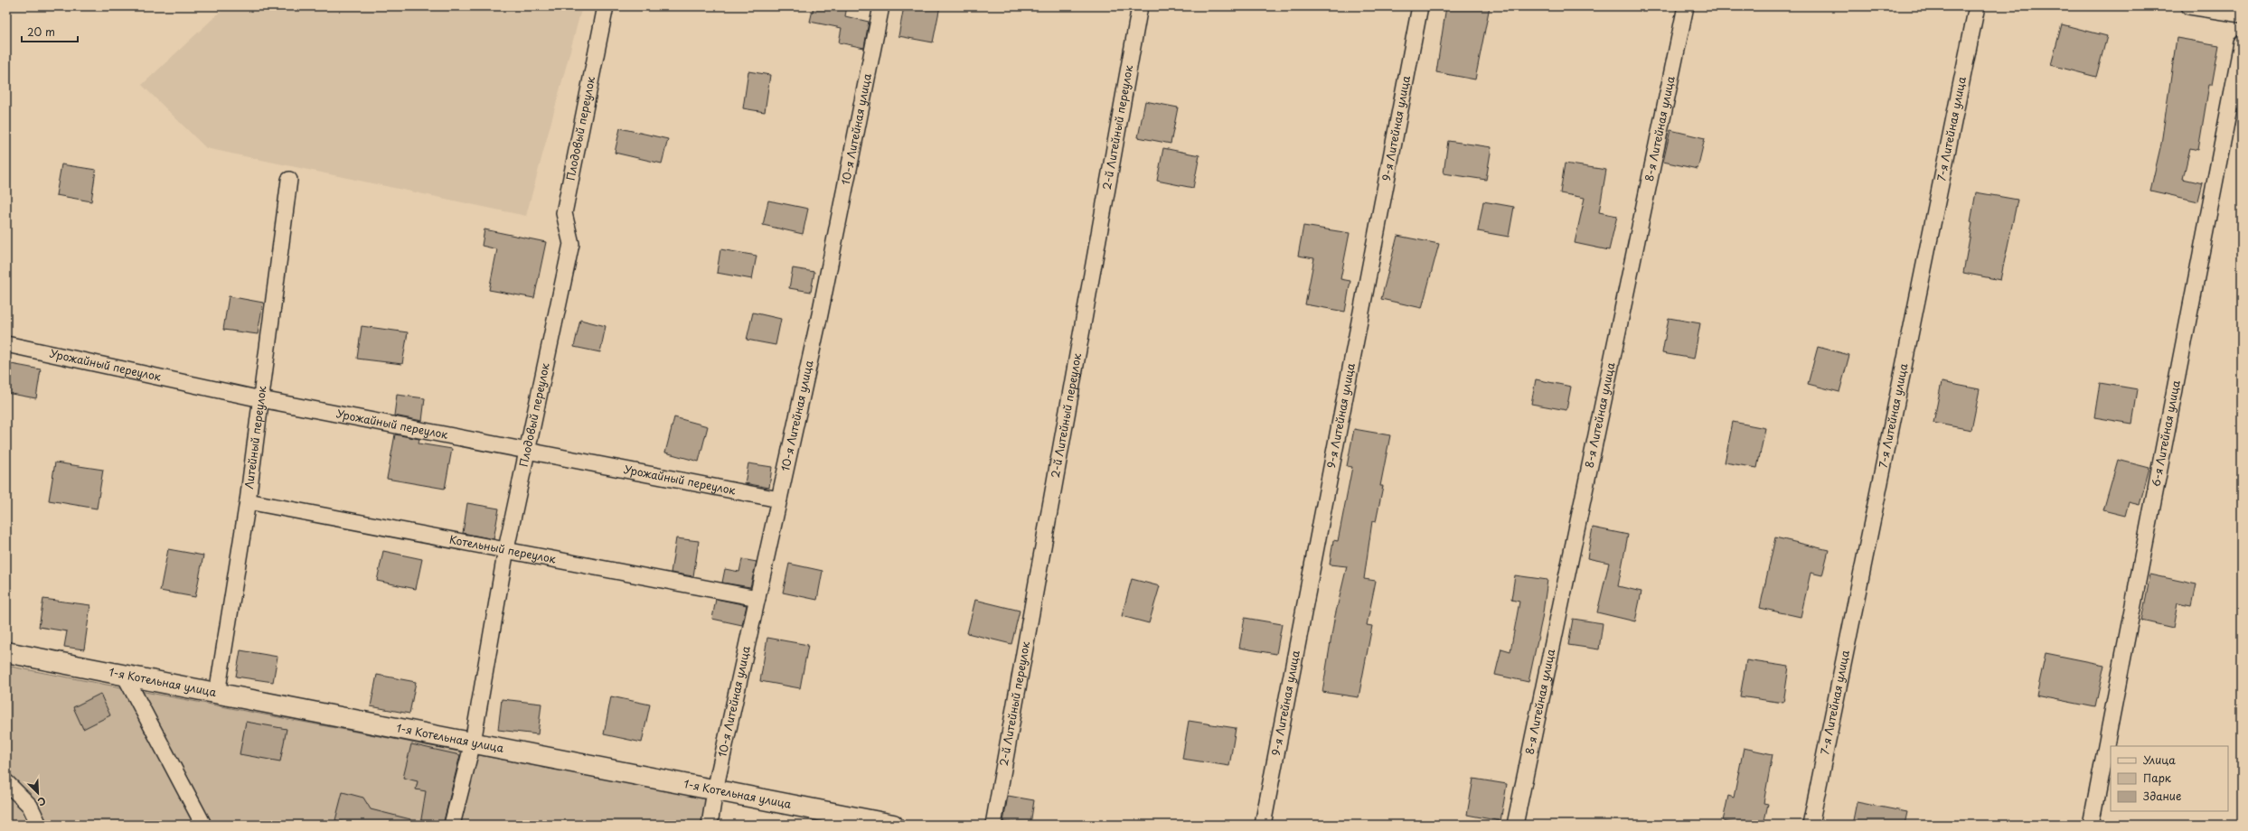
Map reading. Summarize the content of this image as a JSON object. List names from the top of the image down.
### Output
{
  "streets": {
    "street": [
      "2-й Литейный переулок",
      "9-я Литейная улица",
      "7-я Литейная улица",
      "Плодовый переулок",
      "10-я Литейная улица",
      "8-я Литейная улица",
      "Урожайный переулок",
      "6-я Литейная улица",
      "Литейный переулок",
      "Котельный переулок",
      "1-я Котельная улица"
    ]
  },
  "crossings": [
    ["Плодовый переулок", "Урожайный переулок"],
    ["Плодовый переулок", "Котельный переулок"],
    ["Плодовый переулок", "1-я Котельная улица"],
    ["10-я Литейная улица", "Урожайный переулок"],
    ["10-я Литейная улица", "Котельный переулок"],
    ["10-я Литейная улица", "1-я Котельная улица"],
    ["Урожайный переулок", "Литейный переулок"],
    ["Литейный переулок", "Котельный переулок"],
    ["Литейный переулок", "1-я Котельная улица"]
  ],
  "legend": ["Улица", "Парк", "Здание"],
  "scale_bar": "20 m",
  "north": "bottom right"
}
